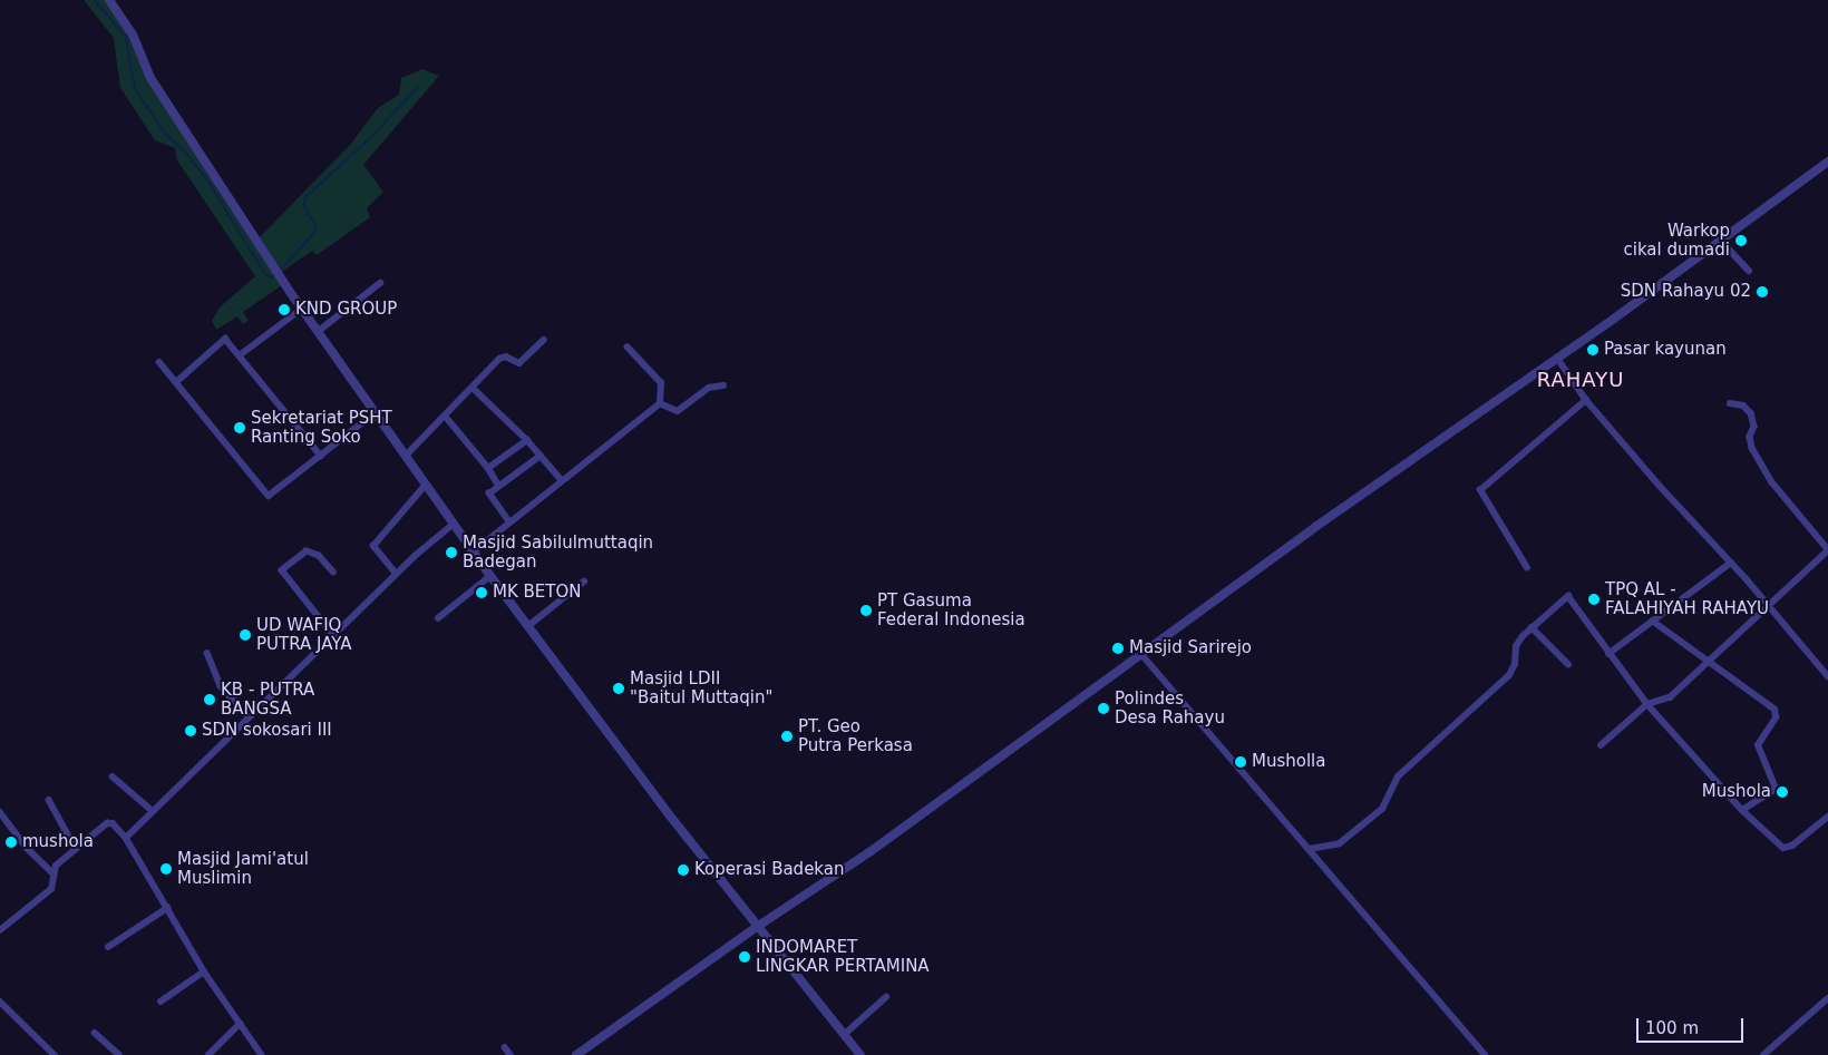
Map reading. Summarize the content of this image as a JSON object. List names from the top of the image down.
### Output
{
  "districts": ["RAHAYU"],
  "places": [
    "Warkop cikal dumadi",
    "SDN Rahayu 02",
    "KND GROUP",
    "Pasar kayunan",
    "Sekretariat PSHT Ranting Soko",
    "Masjid Sabilulmuttaqin Badegan",
    "MK BETON",
    "TPQ AL - FALAHIYAH RAHAYU",
    "PT Gasuma Federal Indonesia",
    "UD WAFIQ PUTRA JAYA",
    "Masjid Sarirejo",
    "Masjid LDII \"Baitul Muttaqin\"",
    "KB - PUTRA BANGSA",
    "Polindes Desa Rahayu",
    "SDN sokosari III",
    "PT. Geo Putra Perkasa",
    "Musholla",
    "Mushola",
    "mushola",
    "Masjid Jami'atul Muslimin",
    "Koperasi Badekan",
    "INDOMARET LINGKAR PERTAMINA"
  ],
  "scale_bar": "100 m"
}
